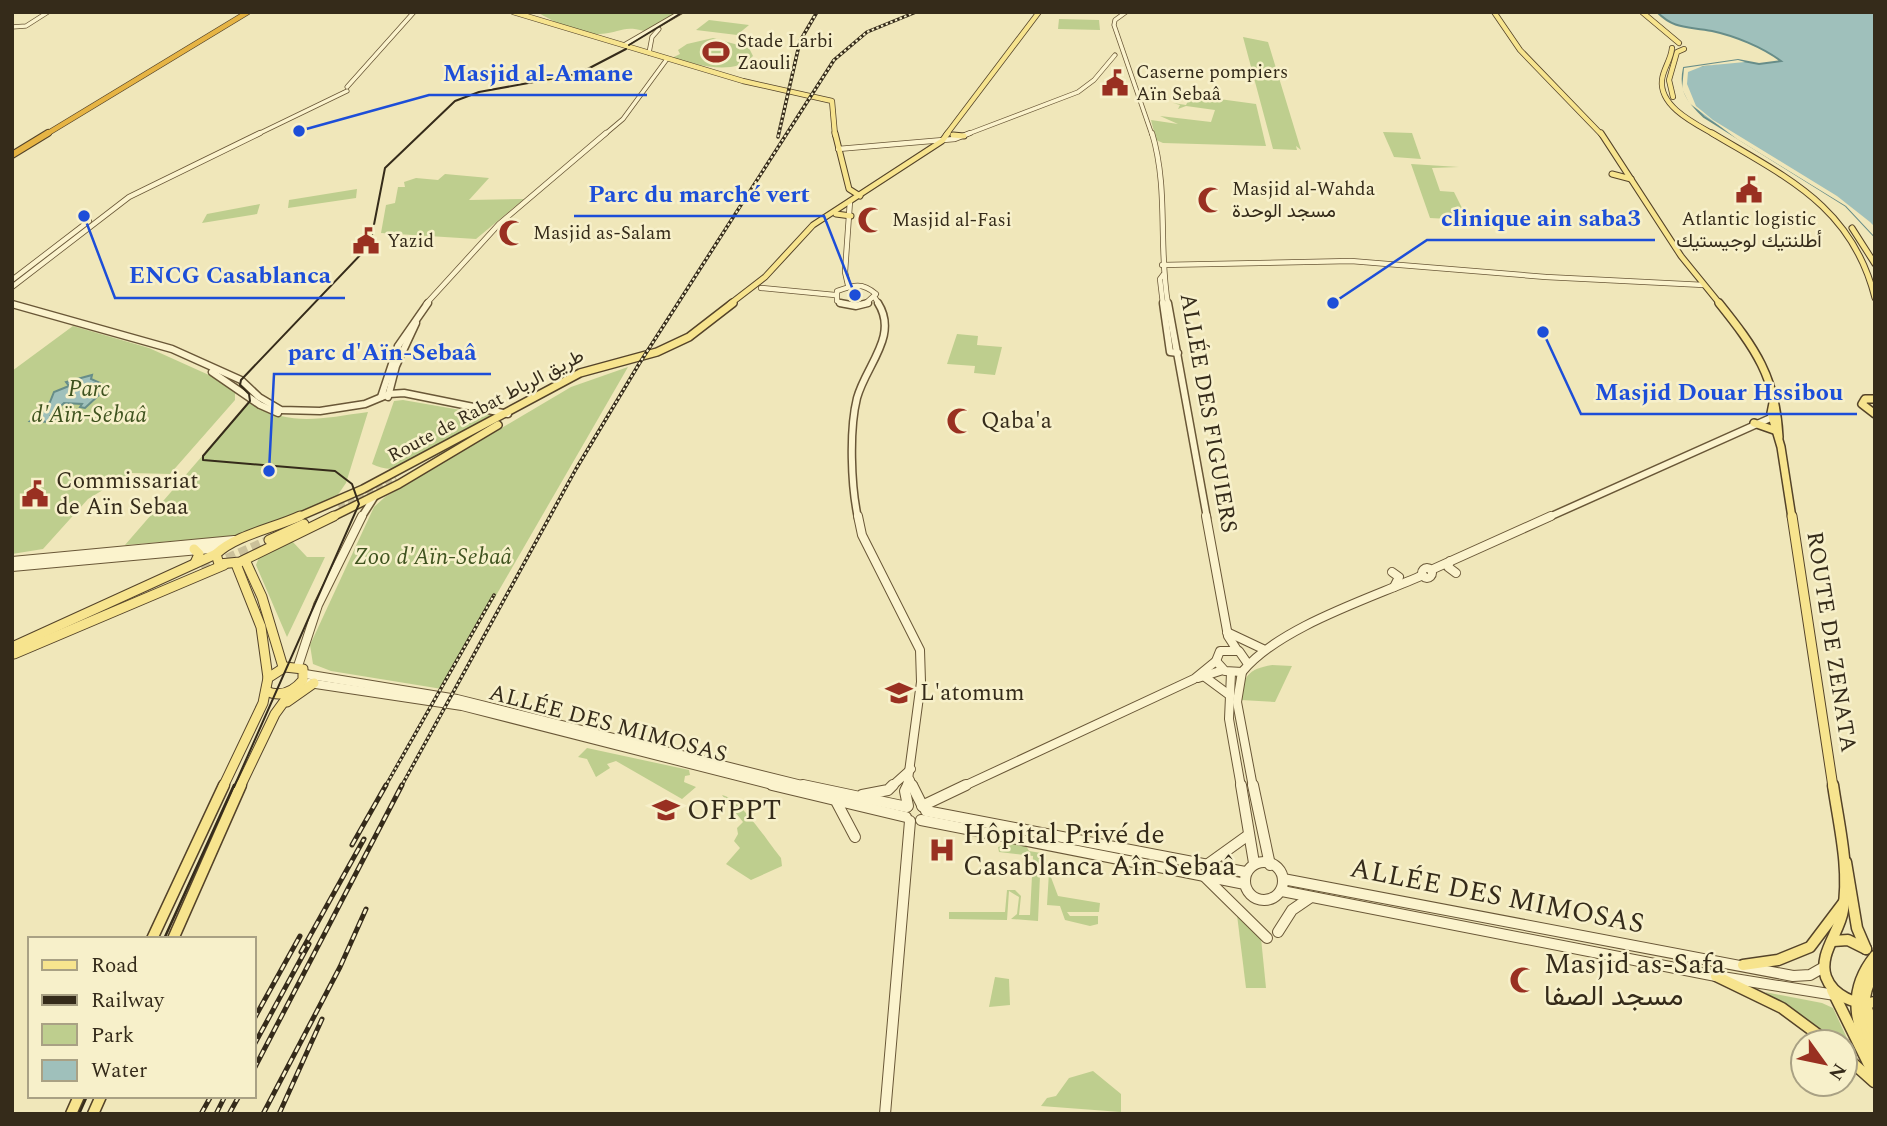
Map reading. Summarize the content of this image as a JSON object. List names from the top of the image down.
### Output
{
  "streets": {
    "main road": ["Route de Rabat طريق الرباط", "ROUTE DE ZENATA"],
    "street": ["ALLÉE DES FIGUIERS", "ALLÉE DES MIMOSAS"]
  },
  "crossings": [
    ["Route de Rabat طريق الرباط", "ALLÉE DES MIMOSAS"],
    ["ROUTE DE ZENATA", "ALLÉE DES MIMOSAS"]
  ],
  "parks": ["Parc d'Aïn-Sebaâ", "Zoo d'Aïn-Sebaâ"],
  "places": {
    "sports": ["Stade Larbi Zaouli"],
    "public building": [
      "Caserne pompiers Aïn Sebaâ",
      "Atlantic logistic أطلنتيك لوجيستيك",
      "Yazid",
      "Commissariat de Aïn Sebaa"
    ],
    "other": [
      "Masjid al-Amane",
      "ENCG Casablanca",
      "Parc du marché vert",
      "clinique ain saba3",
      "Masjid Douar Hssibou",
      "parc d'Aïn-Sebaâ"
    ],
    "mosque": [
      "Masjid al-Wahda مسجد الوحدة",
      "Masjid al-Fasi",
      "Masjid as-Salam",
      "Qaba'a",
      "Masjid as-Safa مسجد الصفا"
    ],
    "school or university": ["L'atomum", "OFPPT"],
    "hospital": ["Hôpital Privé de Casablanca Aîn Sebaâ"]
  },
  "legend": [
    "Road",
    "Railway",
    "Park",
    "Water"
  ],
  "north": "bottom right"
}
